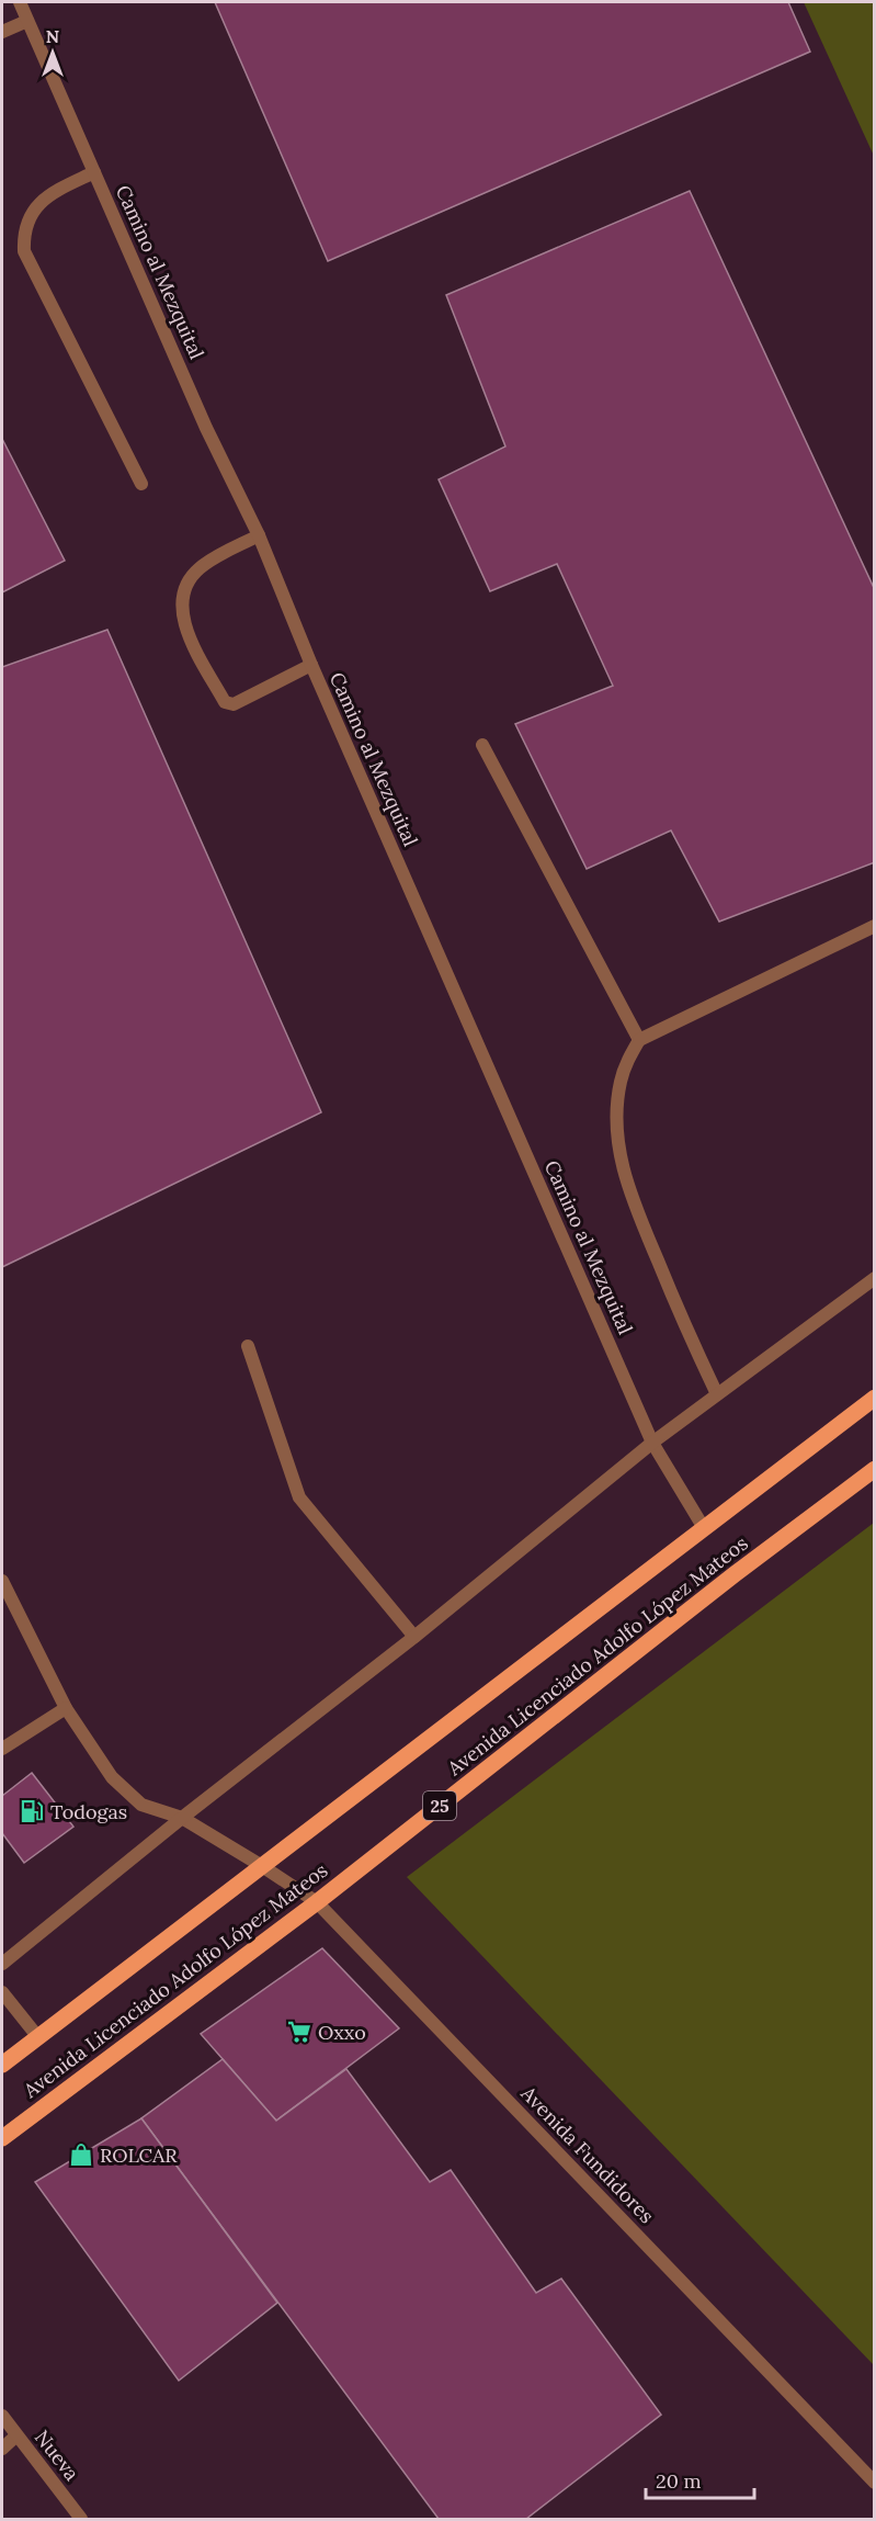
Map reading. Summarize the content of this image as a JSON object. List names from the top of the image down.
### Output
{
  "streets": {
    "main road": ["Avenida Licenciado Adolfo López Mateos", "25"],
    "street": ["Camino al Mezquital", "Avenida Fundidores", "Nueva"]
  },
  "crossings": [
    ["Camino al Mezquital", "Avenida Licenciado Adolfo López Mateos"],
    ["Avenida Licenciado Adolfo López Mateos", "Avenida Fundidores"]
  ],
  "places": {
    "fuel station": ["Todogas"],
    "supermarket": ["Oxxo"],
    "shop": ["ROLCAR"]
  },
  "scale_bar": "20 m",
  "north": "top"
}
